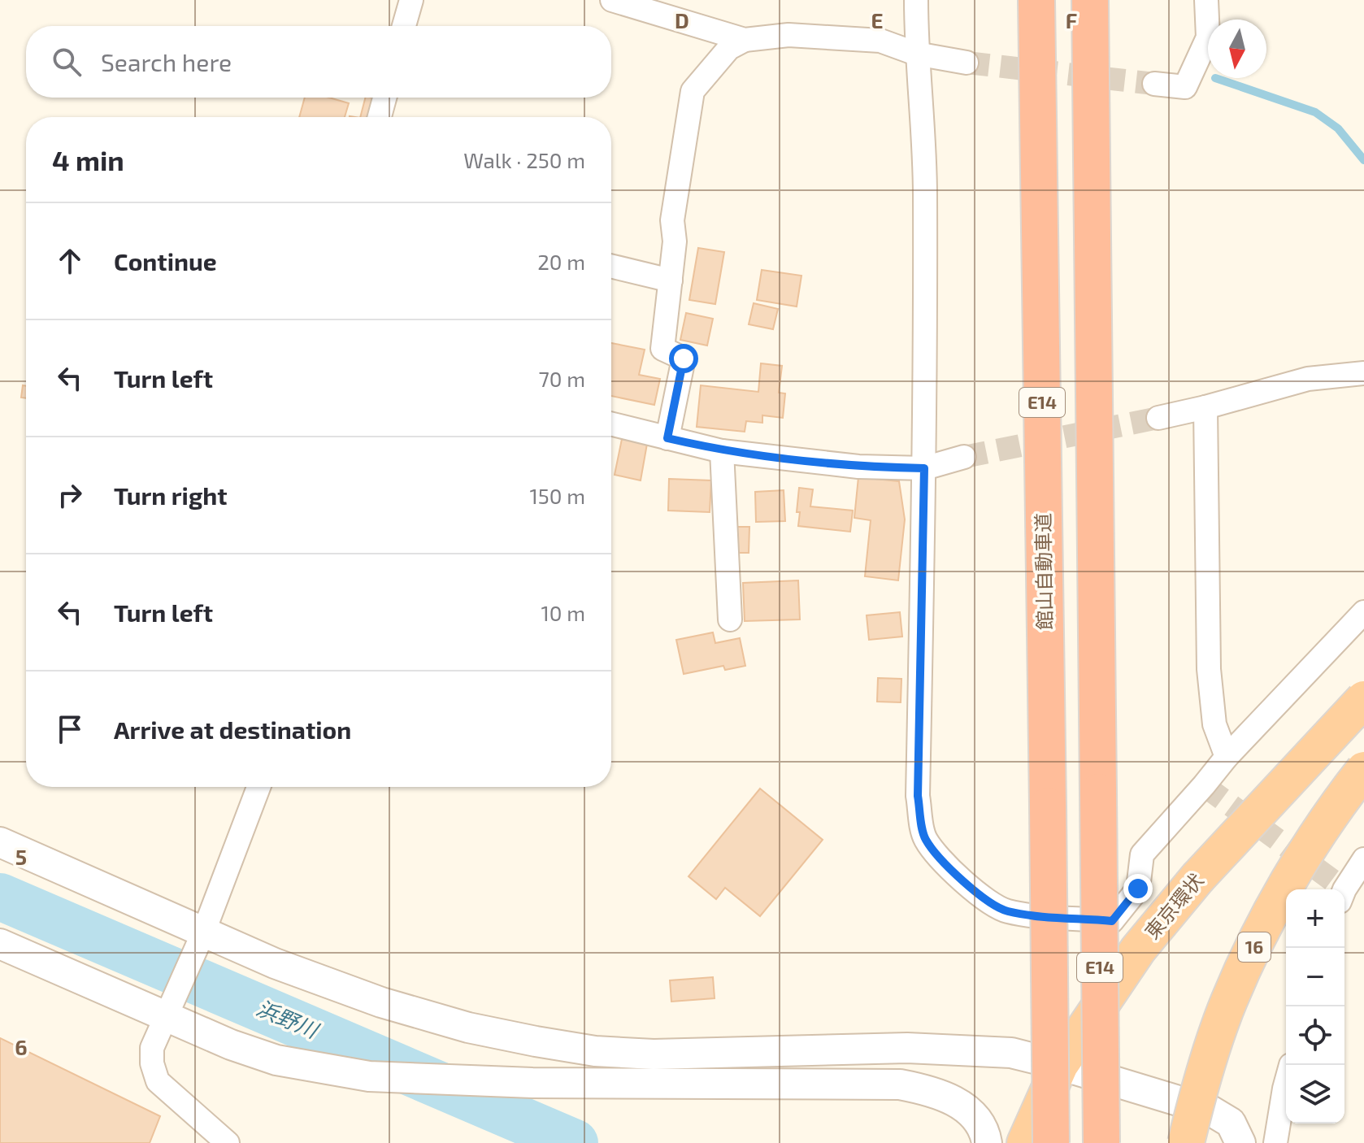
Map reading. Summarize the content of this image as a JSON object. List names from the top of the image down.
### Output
{
  "streets": {
    "highway": [
      "E14",
      "館山自動車道",
      "東京環状",
      "16"
    ]
  },
  "water": ["浜野川"],
  "north": "bottom",
  "page": {
    "search": "Search here",
    "heading": ["4 min", "Walk · 250 m"],
    "list": [
      ["Continue", "20 m"],
      ["Turn left", "70 m"],
      ["Turn right", "150 m"],
      ["Turn left", "10 m"],
      "Arrive at destination"
    ],
    "map_buttons": ["+", "−"]
  },
  "grid": {
    "columns": ["D", "E", "F"],
    "rows": ["5", "6"]
  }
}
